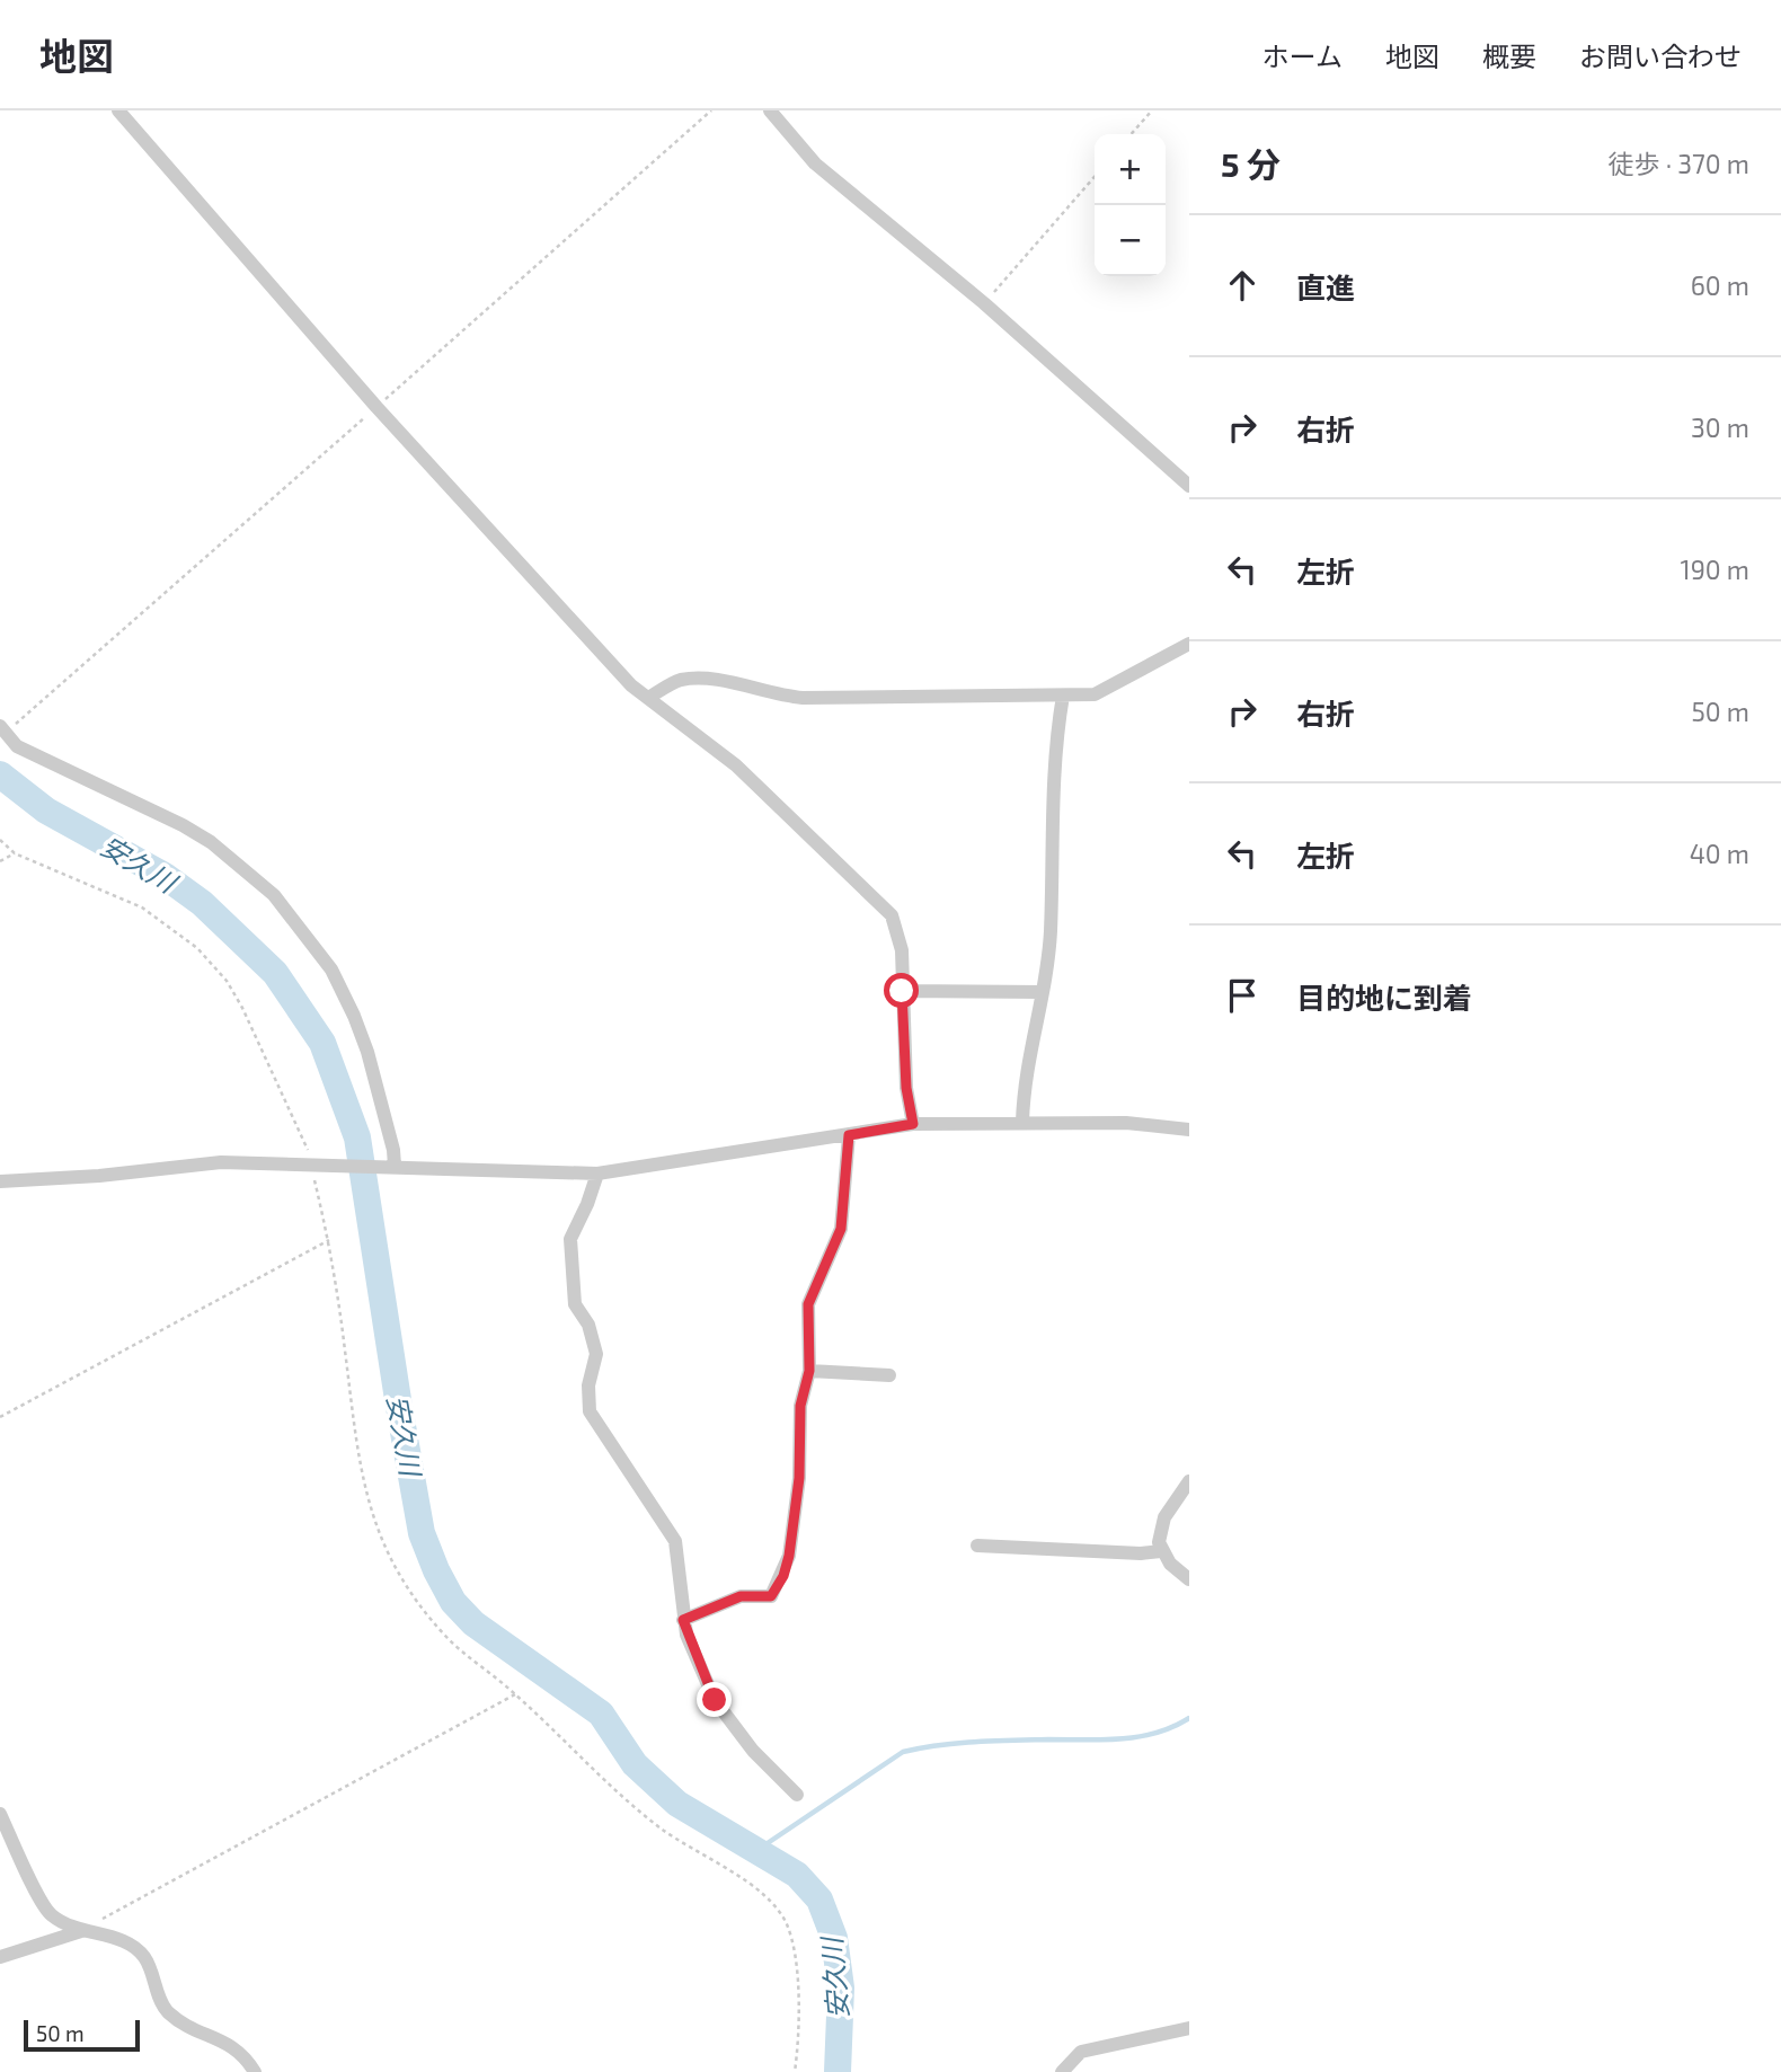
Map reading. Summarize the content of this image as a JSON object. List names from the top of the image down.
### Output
{
  "water": ["安久川"],
  "scale_bar": "50 m",
  "page": {
    "header": "地図",
    "nav": [
      "ホーム",
      "地図",
      "概要",
      "お問い合わせ"
    ],
    "heading": ["5 分", "徒歩 · 370 m"],
    "map_buttons": ["+", "−"],
    "list": [
      ["直進", "60 m"],
      ["右折", "30 m"],
      ["左折", "190 m"],
      ["右折", "50 m"],
      ["左折", "40 m"],
      "目的地に到着"
    ],
    "scale": "50 m"
  }
}
